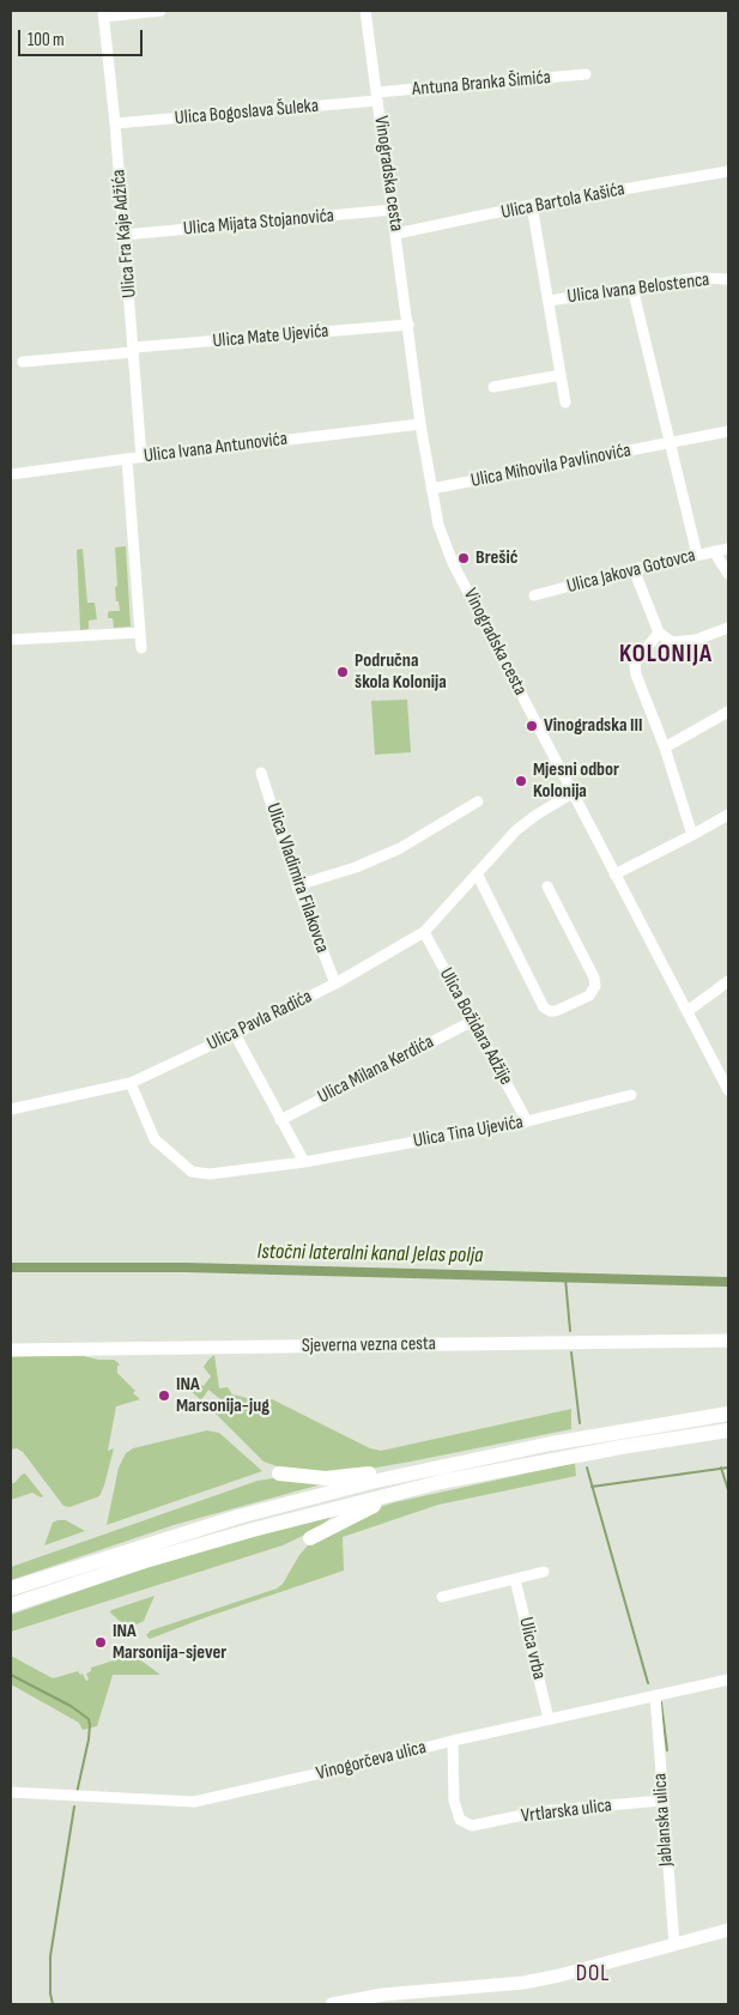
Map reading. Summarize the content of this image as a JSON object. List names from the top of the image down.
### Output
{
  "streets": {
    "main road": ["Sjeverna vezna cesta"],
    "street": [
      "Antuna Branka Šimića",
      "Ulica Bogoslava Šuleka",
      "Vinogradska cesta",
      "Ulica Bartola Kašića",
      "Ulica Mijata Stojanovića",
      "Ulica Fra Kaje Adžića",
      "Ulica Ivana Belostenca",
      "Ulica Mate Ujevića",
      "Ulica Ivana Antunovića",
      "Ulica Mihovila Pavlinovića",
      "Ulica Jakova Gotovca",
      "Ulica Vladimira Filakovca",
      "Ulica Pavla Radića",
      "Ulica Božidara Adžije",
      "Ulica Milana Kerdića",
      "Ulica Tina Ujevića",
      "Ulica vrba",
      "Vinogorčeva ulica",
      "Vrtlarska ulica",
      "Jablanska ulica"
    ]
  },
  "crossings": [
    ["Antuna Branka Šimića", "Ulica Bogoslava Šuleka"],
    ["Antuna Branka Šimića", "Vinogradska cesta"],
    ["Ulica Bogoslava Šuleka", "Vinogradska cesta"],
    ["Ulica Bogoslava Šuleka", "Ulica Fra Kaje Adžića"],
    ["Vinogradska cesta", "Ulica Bartola Kašića"],
    ["Vinogradska cesta", "Ulica Mijata Stojanovića"],
    ["Vinogradska cesta", "Ulica Mate Ujevića"],
    ["Vinogradska cesta", "Ulica Ivana Antunovića"],
    ["Vinogradska cesta", "Ulica Mihovila Pavlinovića"],
    ["Vinogradska cesta", "Ulica Pavla Radića"],
    ["Ulica Bartola Kašića", "Ulica Ivana Belostenca"],
    ["Ulica Mijata Stojanovića", "Ulica Fra Kaje Adžića"],
    ["Ulica Fra Kaje Adžića", "Ulica Mate Ujevića"],
    ["Ulica Fra Kaje Adžića", "Ulica Ivana Antunovića"],
    ["Ulica Vladimira Filakovca", "Ulica Pavla Radića"],
    ["Ulica Pavla Radića", "Ulica Božidara Adžije"],
    ["Ulica Pavla Radića", "Ulica Tina Ujevića"],
    ["Ulica Božidara Adžije", "Ulica Milana Kerdića"],
    ["Ulica Božidara Adžije", "Ulica Tina Ujevića"],
    ["Ulica vrba", "Vinogorčeva ulica"],
    ["Vinogorčeva ulica", "Vrtlarska ulica"],
    ["Vinogorčeva ulica", "Jablanska ulica"],
    ["Vrtlarska ulica", "Jablanska ulica"]
  ],
  "districts": ["KOLONIJA", "DOL"],
  "water": ["Istočni lateralni kanal Jelas polja"],
  "places": [
    "Brešić",
    "Područna škola Kolonija",
    "Vinogradska III",
    "Mjesni odbor Kolonija",
    "INA Marsonija-jug",
    "INA Marsonija-sjever"
  ],
  "scale_bar": "100 m"
}
